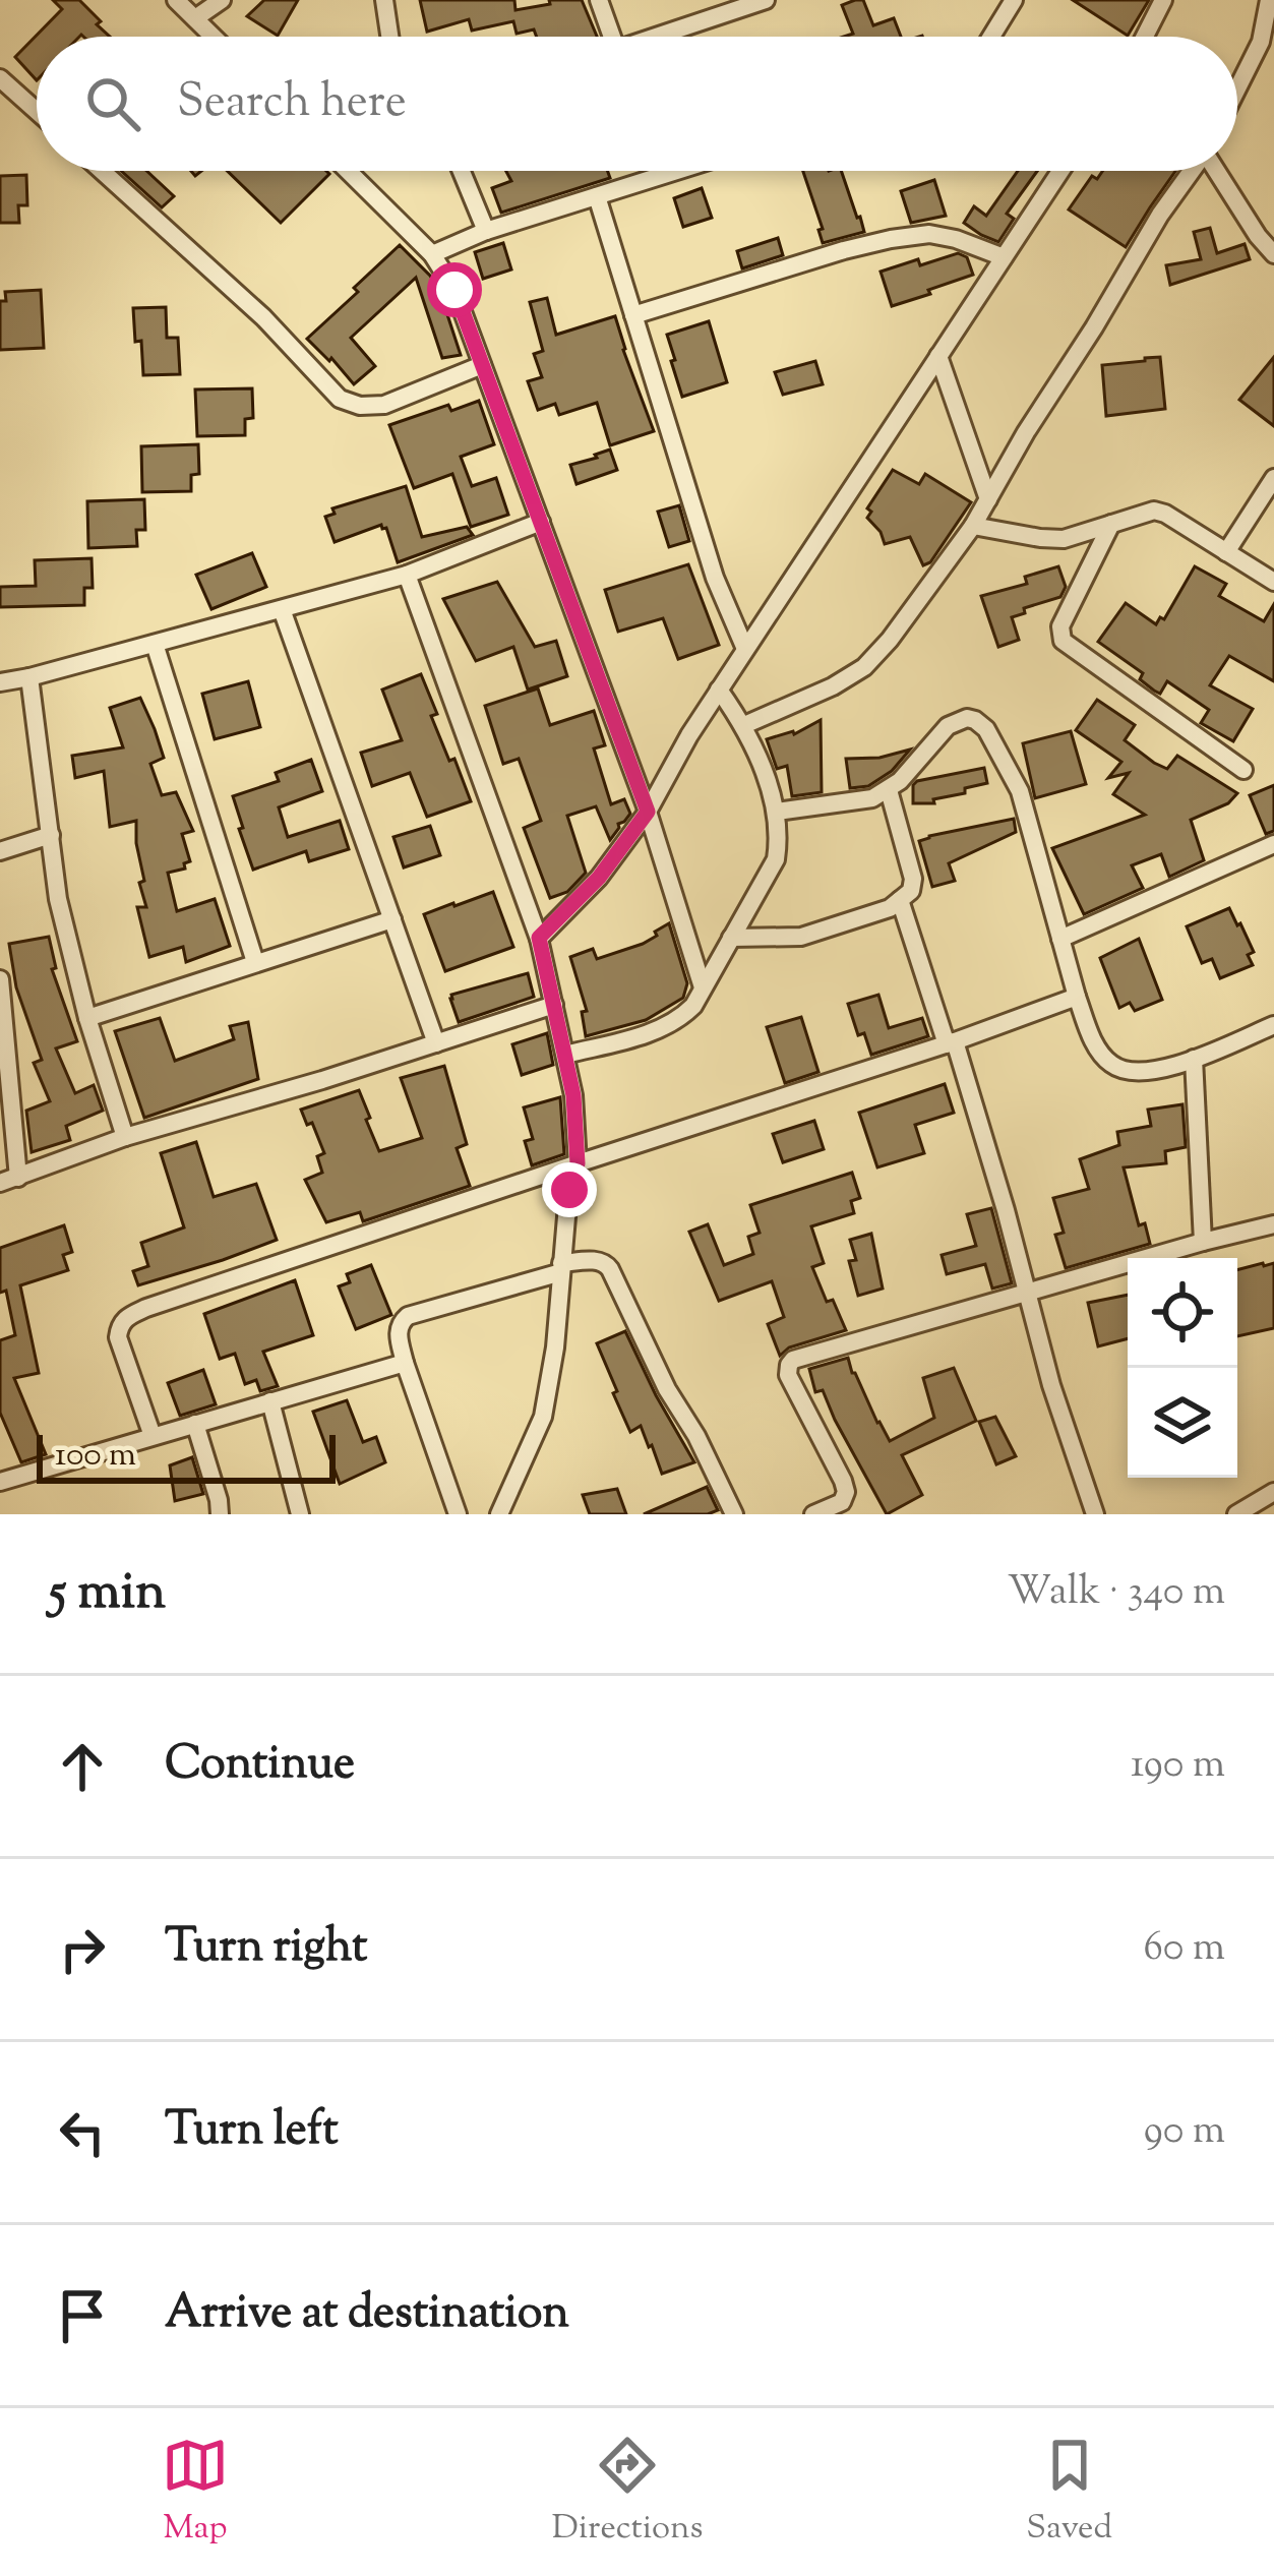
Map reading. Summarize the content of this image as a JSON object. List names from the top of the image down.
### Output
{
  "scale_bar": "100 m",
  "page": {
    "search": "Search here",
    "scale": "100 m",
    "heading": ["5 min", "Walk · 340 m"],
    "list": [
      ["Continue", "190 m"],
      ["Turn right", "60 m"],
      ["Turn left", "90 m"],
      "Arrive at destination"
    ],
    "nav": ["Map", "Directions", "Saved"]
  }
}
